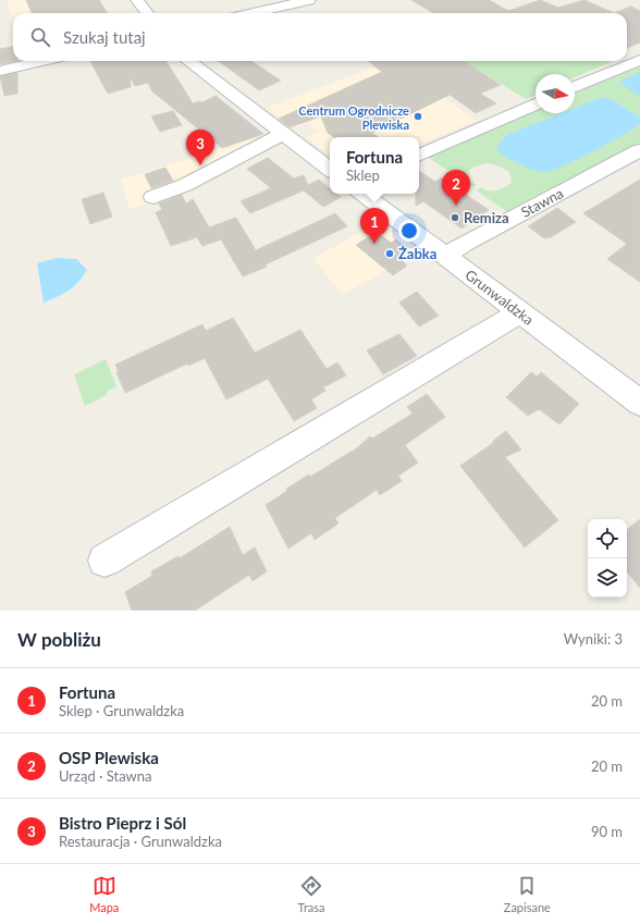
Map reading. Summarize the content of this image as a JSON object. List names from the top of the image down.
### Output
{
  "streets": {
    "street": ["Stawna", "Grunwaldzka"]
  },
  "crossings": [
    ["Stawna", "Grunwaldzka"]
  ],
  "places": ["Centrum Ogrodnicze Plewiska", "Remiza", "Żabka"],
  "north": "right",
  "page": {
    "search": "Szukaj tutaj",
    "pins": ["3", "2", "1"],
    "popup": ["Fortuna", "Sklep"],
    "heading": ["W pobliżu", "Wyniki: 3"],
    "list": [
      {
        "mark": "1",
        "name": "Fortuna",
        "note": "Sklep · Grunwaldzka",
        "value": "20 m"
      },
      {
        "mark": "2",
        "name": "OSP Plewiska",
        "note": "Urząd · Stawna",
        "value": "20 m"
      },
      {
        "mark": "3",
        "name": "Bistro Pieprz i Sól",
        "note": "Restauracja · Grunwaldzka",
        "value": "90 m"
      }
    ],
    "nav": ["Mapa", "Trasa", "Zapisane"]
  }
}
